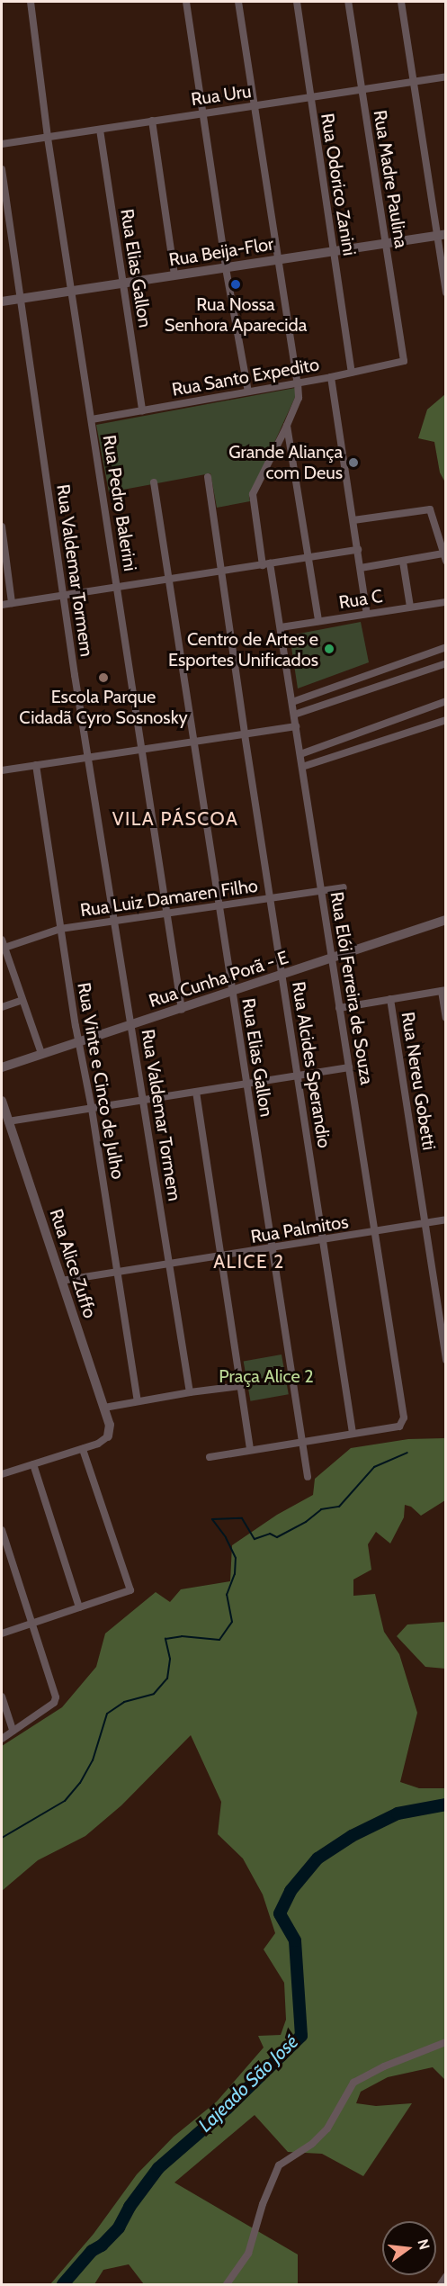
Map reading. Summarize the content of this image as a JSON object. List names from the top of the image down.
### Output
{
  "streets": {
    "street": [
      "Rua Uru",
      "Rua Madre Paulina",
      "Rua Odorico Zanini",
      "Rua Beija-Flor",
      "Rua Elias Gallon",
      "Rua Santo Expedito",
      "Rua Pedro Balerini",
      "Rua Valdemar Tormem",
      "Rua C",
      "Rua Luiz Damaren Filho",
      "Rua Cunha Porã - E",
      "Rua Elói Ferreira de Souza",
      "Rua Alcides Sperandio",
      "Rua Vinte e Cinco de Julho",
      "Rua Nereu Gobetti",
      "Rua Palmitos",
      "Rua Alice Zuffo"
    ]
  },
  "crossings": [
    ["Rua Uru", "Rua Madre Paulina"],
    ["Rua Uru", "Rua Odorico Zanini"],
    ["Rua Uru", "Rua Elias Gallon"],
    ["Rua Uru", "Rua Pedro Balerini"],
    ["Rua Madre Paulina", "Rua Beija-Flor"],
    ["Rua Madre Paulina", "Rua Santo Expedito"],
    ["Rua Odorico Zanini", "Rua Beija-Flor"],
    ["Rua Odorico Zanini", "Rua Santo Expedito"],
    ["Rua Beija-Flor", "Rua Elias Gallon"],
    ["Rua Beija-Flor", "Rua Pedro Balerini"],
    ["Rua Beija-Flor", "Rua Valdemar Tormem"],
    ["Rua Elias Gallon", "Rua Santo Expedito"],
    ["Rua Elias Gallon", "Rua Luiz Damaren Filho"],
    ["Rua Elias Gallon", "Rua Cunha Porã - E"],
    ["Rua Elias Gallon", "Rua Palmitos"],
    ["Rua Santo Expedito", "Rua Pedro Balerini"],
    ["Rua Santo Expedito", "Rua Elói Ferreira de Souza"],
    ["Rua Pedro Balerini", "Rua Luiz Damaren Filho"],
    ["Rua Pedro Balerini", "Rua Cunha Porã - E"],
    ["Rua Valdemar Tormem", "Rua Luiz Damaren Filho"],
    ["Rua Valdemar Tormem", "Rua Cunha Porã - E"],
    ["Rua Valdemar Tormem", "Rua Palmitos"],
    ["Rua C", "Rua Elói Ferreira de Souza"],
    ["Rua Luiz Damaren Filho", "Rua Elói Ferreira de Souza"],
    ["Rua Luiz Damaren Filho", "Rua Alcides Sperandio"],
    ["Rua Luiz Damaren Filho", "Rua Vinte e Cinco de Julho"],
    ["Rua Cunha Porã - E", "Rua Elói Ferreira de Souza"],
    ["Rua Cunha Porã - E", "Rua Alcides Sperandio"],
    ["Rua Cunha Porã - E", "Rua Vinte e Cinco de Julho"],
    ["Rua Elói Ferreira de Souza", "Rua Alcides Sperandio"],
    ["Rua Elói Ferreira de Souza", "Rua Palmitos"],
    ["Rua Alcides Sperandio", "Rua Palmitos"],
    ["Rua Vinte e Cinco de Julho", "Rua Palmitos"],
    ["Rua Nereu Gobetti", "Rua Palmitos"],
    ["Rua Palmitos", "Rua Alice Zuffo"]
  ],
  "districts": ["VILA PÁSCOA", "ALICE 2"],
  "water": ["Lajeado São José"],
  "parks": ["Praça Alice 2"],
  "places": [
    "Rua Nossa Senhora Aparecida",
    "Grande Aliança com Deus",
    "Centro de Artes e Esportes Unificados",
    "Escola Parque Cidadã Cyro Sosnosky"
  ],
  "north": "right"
}
